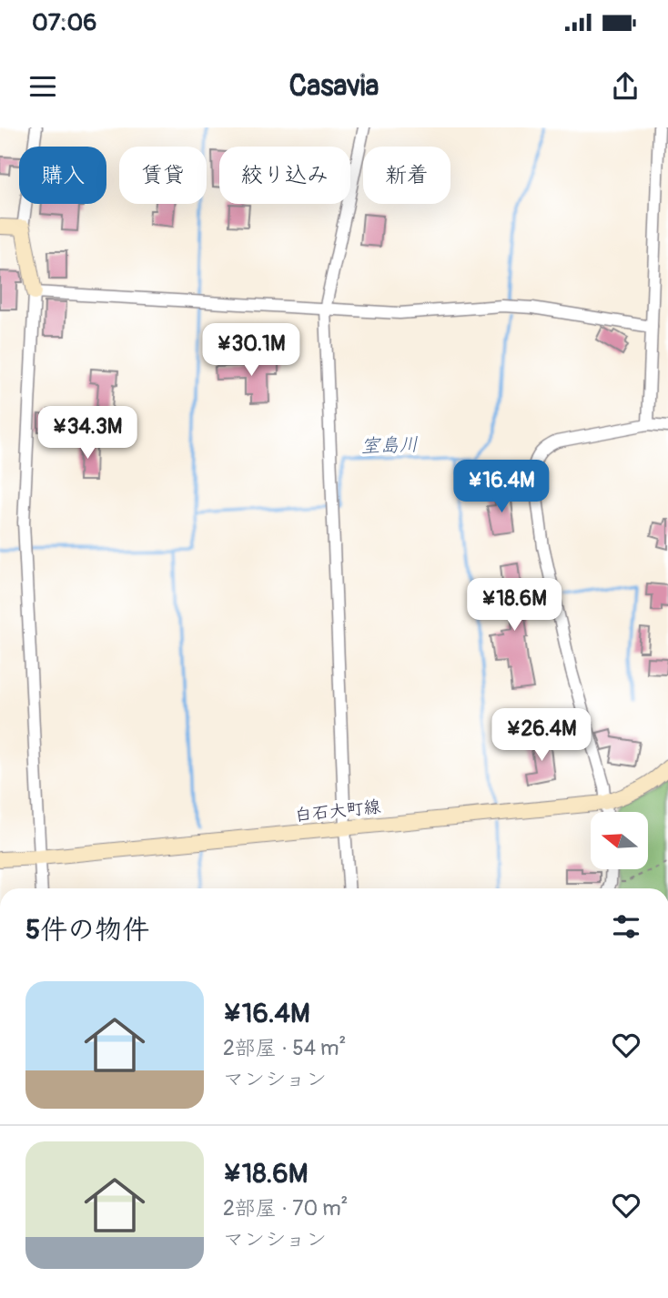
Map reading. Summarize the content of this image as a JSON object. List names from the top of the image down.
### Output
{
  "streets": {
    "main road": ["白石大町線"]
  },
  "water": ["室島川"],
  "north": "left",
  "page": {
    "status": "07:06",
    "header": "Casavia",
    "chip": [
      "購入",
      "賃貸",
      "絞り込み",
      "新着"
    ],
    "price": [
      "¥30.1M",
      "¥34.3M",
      "¥16.4M",
      "¥18.6M",
      "¥26.4M"
    ],
    "heading": "5件の物件",
    "list": [
      {
        "name": "¥16.4M",
        "note": "2部屋 · 54 m² · マンション"
      },
      {
        "name": "¥18.6M",
        "note": "2部屋 · 70 m² · マンション"
      }
    ]
  }
}
